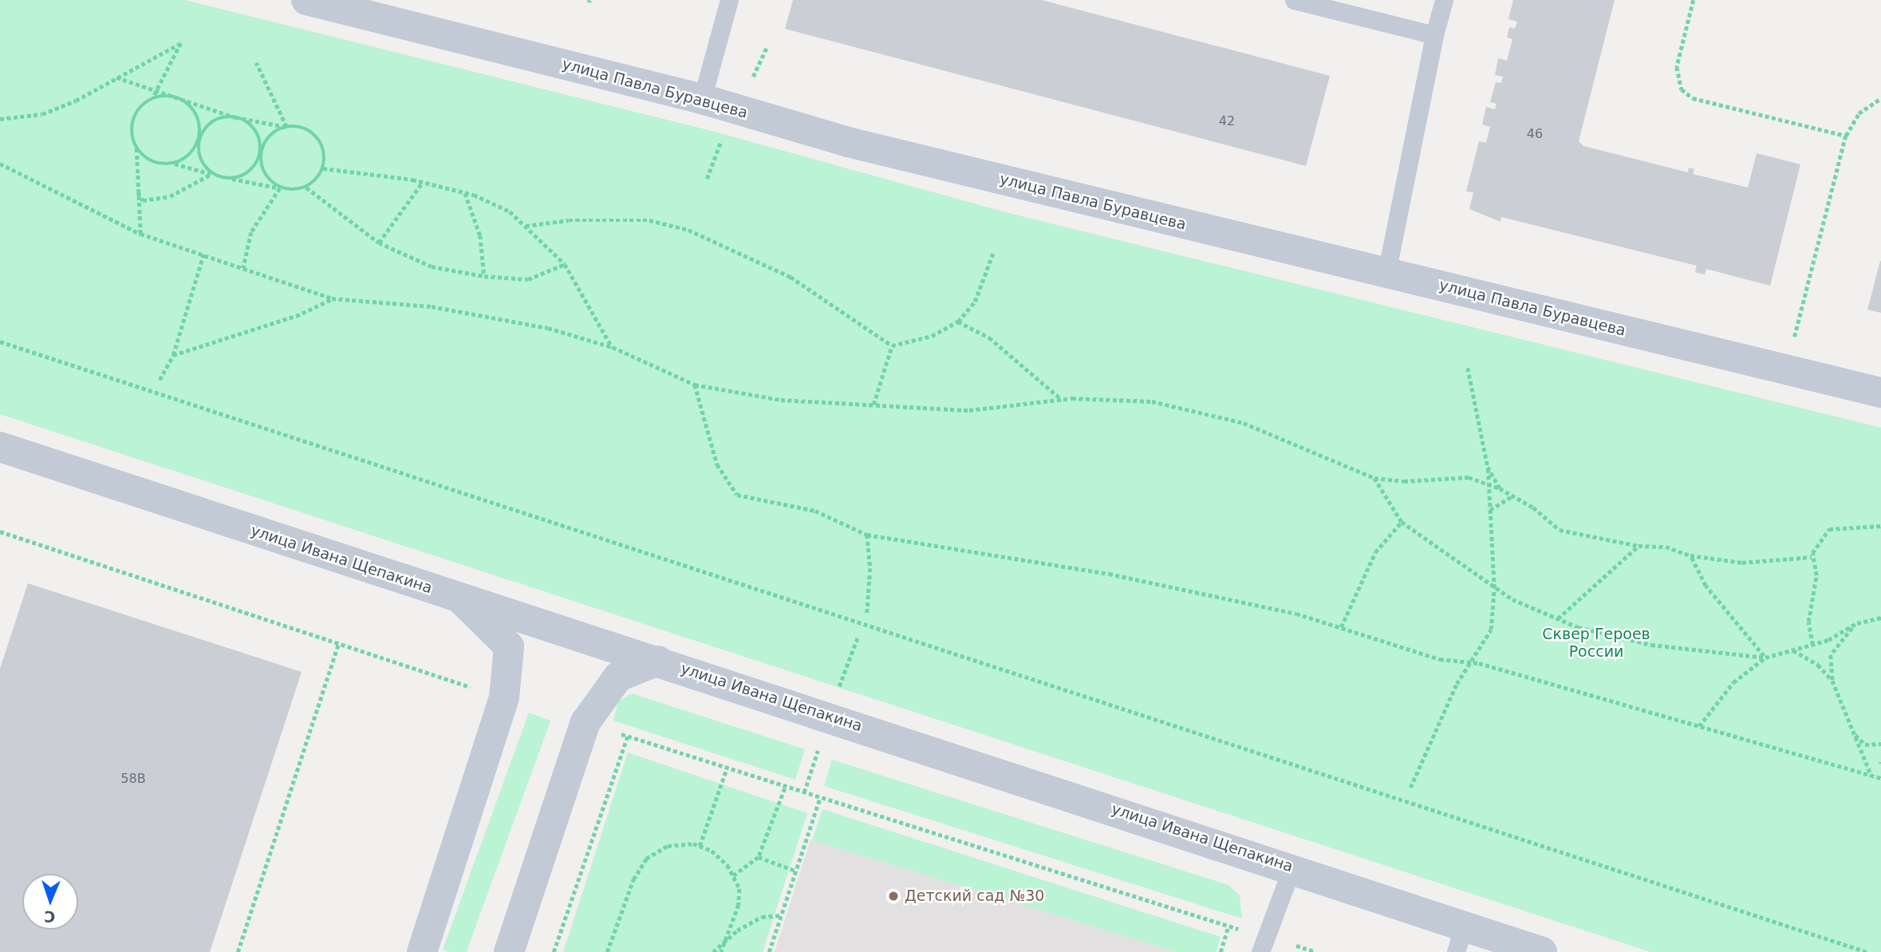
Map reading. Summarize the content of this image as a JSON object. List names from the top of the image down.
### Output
{
  "streets": {
    "street": ["улица Павла Буравцева", "улица Ивана Щепакина"]
  },
  "parks": ["Сквер Героев России"],
  "places": ["Детский сад №30"],
  "house_numbers": ["42", "46", "58В"],
  "north": "bottom"
}
